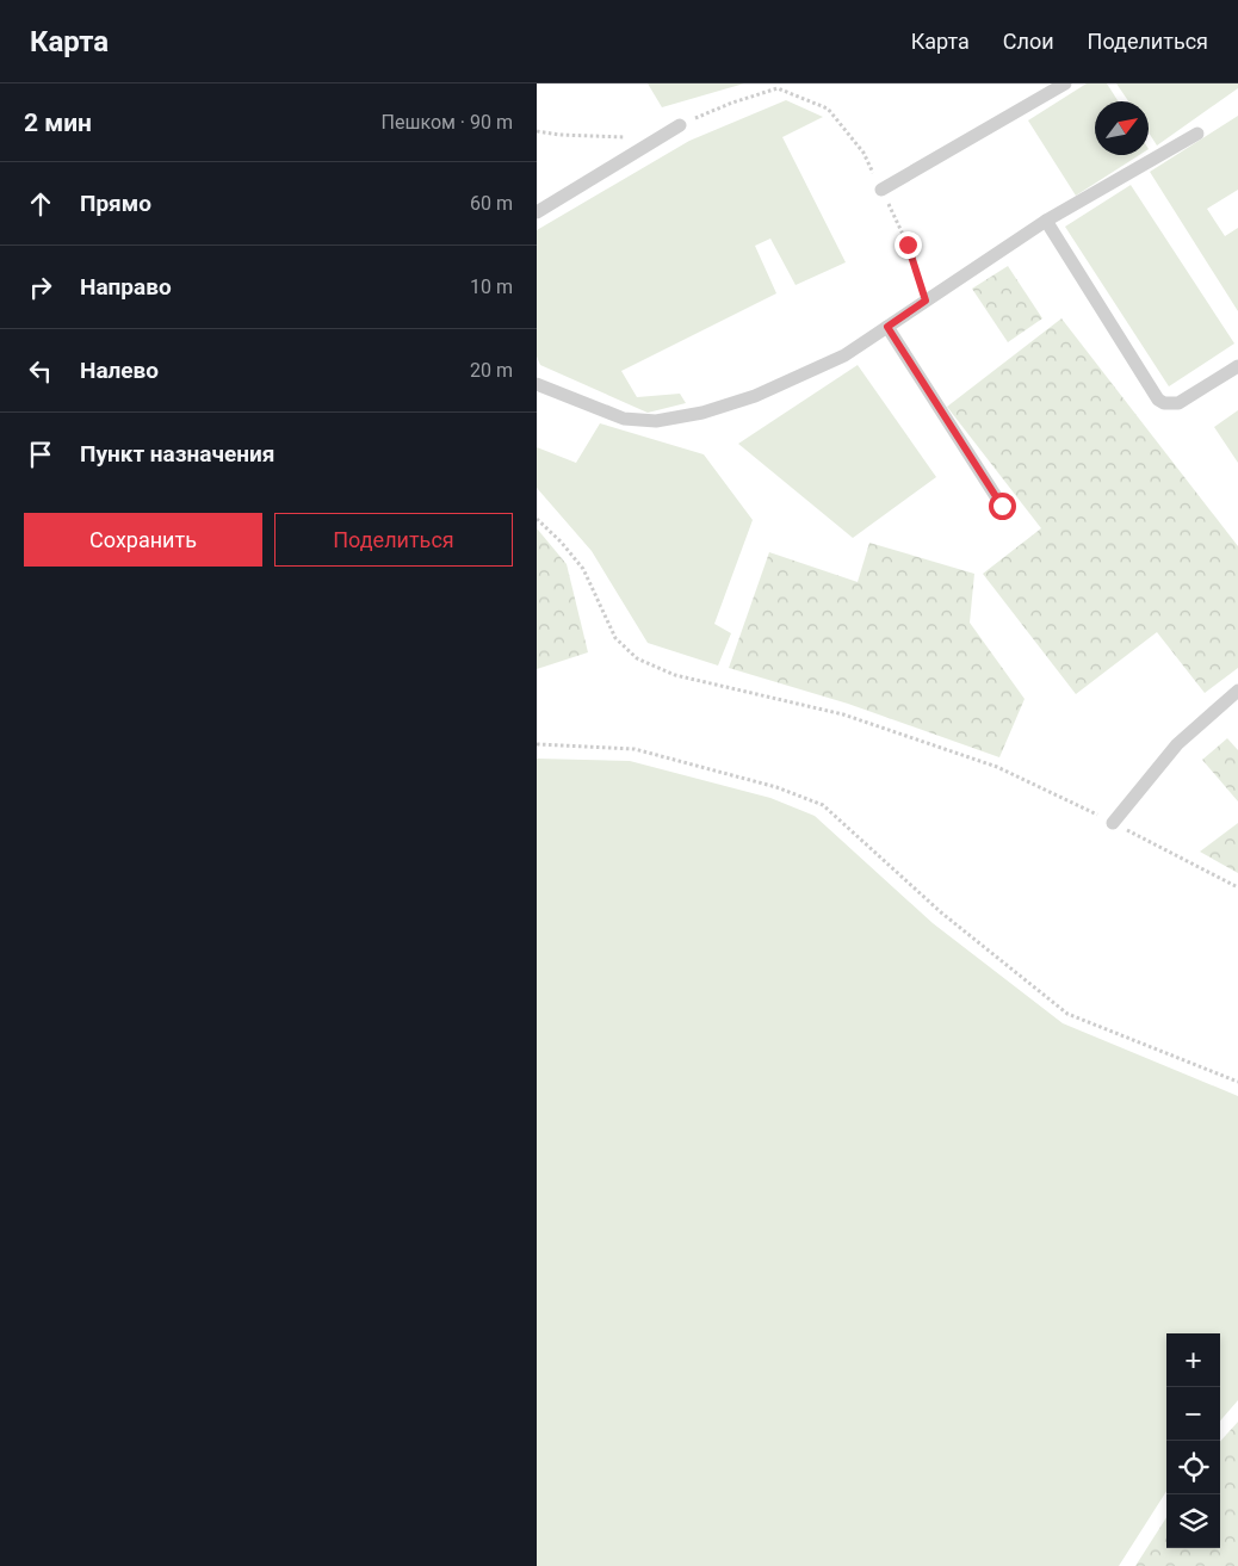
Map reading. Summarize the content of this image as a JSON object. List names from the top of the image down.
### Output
{
  "north": "top right",
  "page": {
    "header": "Карта",
    "nav": ["Карта", "Слои", "Поделиться"],
    "heading": ["2 мин", "Пешком · 90 m"],
    "list": [
      ["Прямо", "60 m"],
      ["Направо", "10 m"],
      ["Налево", "20 m"],
      "Пункт назначения"
    ],
    "buttons": ["Сохранить", "Поделиться"],
    "map_buttons": ["+", "−"]
  }
}
